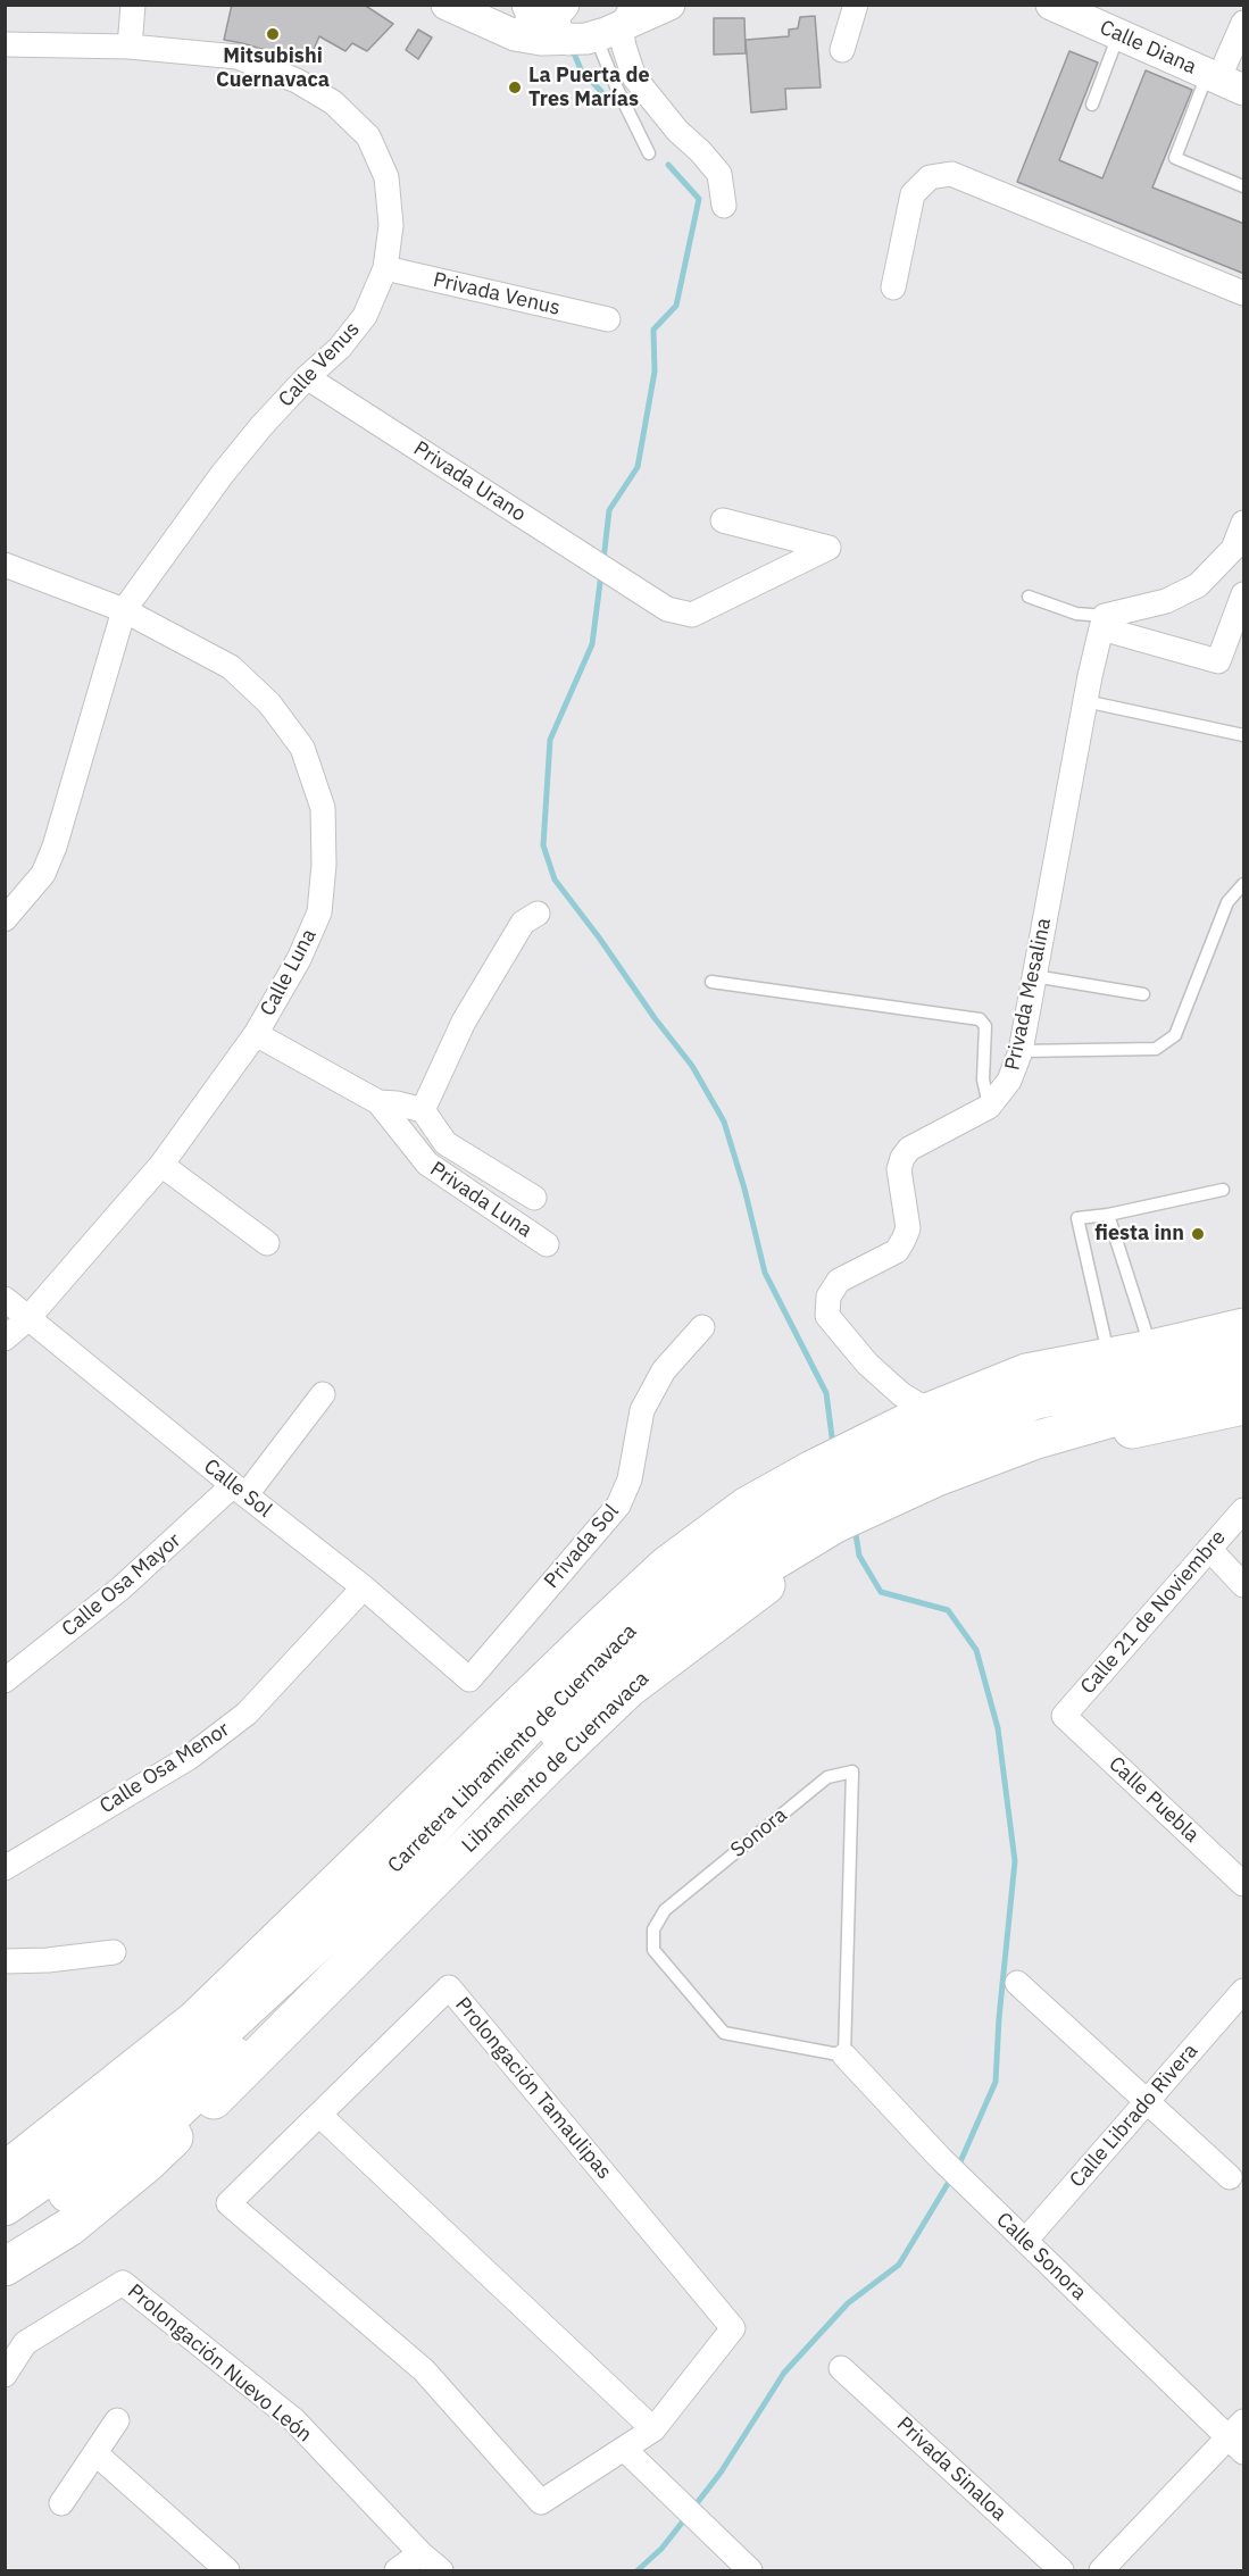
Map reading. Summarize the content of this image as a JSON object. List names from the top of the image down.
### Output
{
  "streets": {
    "main road": ["Carretera Libramiento de Cuernavaca", "Libramiento de Cuernavaca"],
    "street": [
      "Calle Diana",
      "Privada Venus",
      "Calle Venus",
      "Privada Urano",
      "Calle Luna",
      "Privada Mesalina",
      "Privada Luna",
      "Calle Sol",
      "Privada Sol",
      "Calle Osa Mayor",
      "Calle 21 de Noviembre",
      "Calle Osa Menor",
      "Calle Puebla",
      "Prolongación Tamaulipas",
      "Calle Librado Rivera",
      "Calle Sonora",
      "Prolongación Nuevo León",
      "Privada Sinaloa"
    ],
    "lane": ["Sonora"]
  },
  "crossings": [
    ["Privada Venus", "Calle Venus"],
    ["Calle Venus", "Privada Urano"],
    ["Calle Venus", "Calle Luna"],
    ["Calle Luna", "Privada Luna"],
    ["Calle Luna", "Calle Sol"],
    ["Calle Sol", "Privada Sol"],
    ["Calle Sol", "Calle Osa Mayor"],
    ["Calle Sol", "Calle Osa Menor"],
    ["Calle 21 de Noviembre", "Calle Puebla"],
    ["Carretera Libramiento de Cuernavaca", "Libramiento de Cuernavaca"],
    ["Sonora", "Calle Sonora"],
    ["Calle Librado Rivera", "Calle Sonora"]
  ],
  "places": ["Mitsubishi Cuernavaca", "La Puerta de Tres Marías", "fiesta inn"]
}
